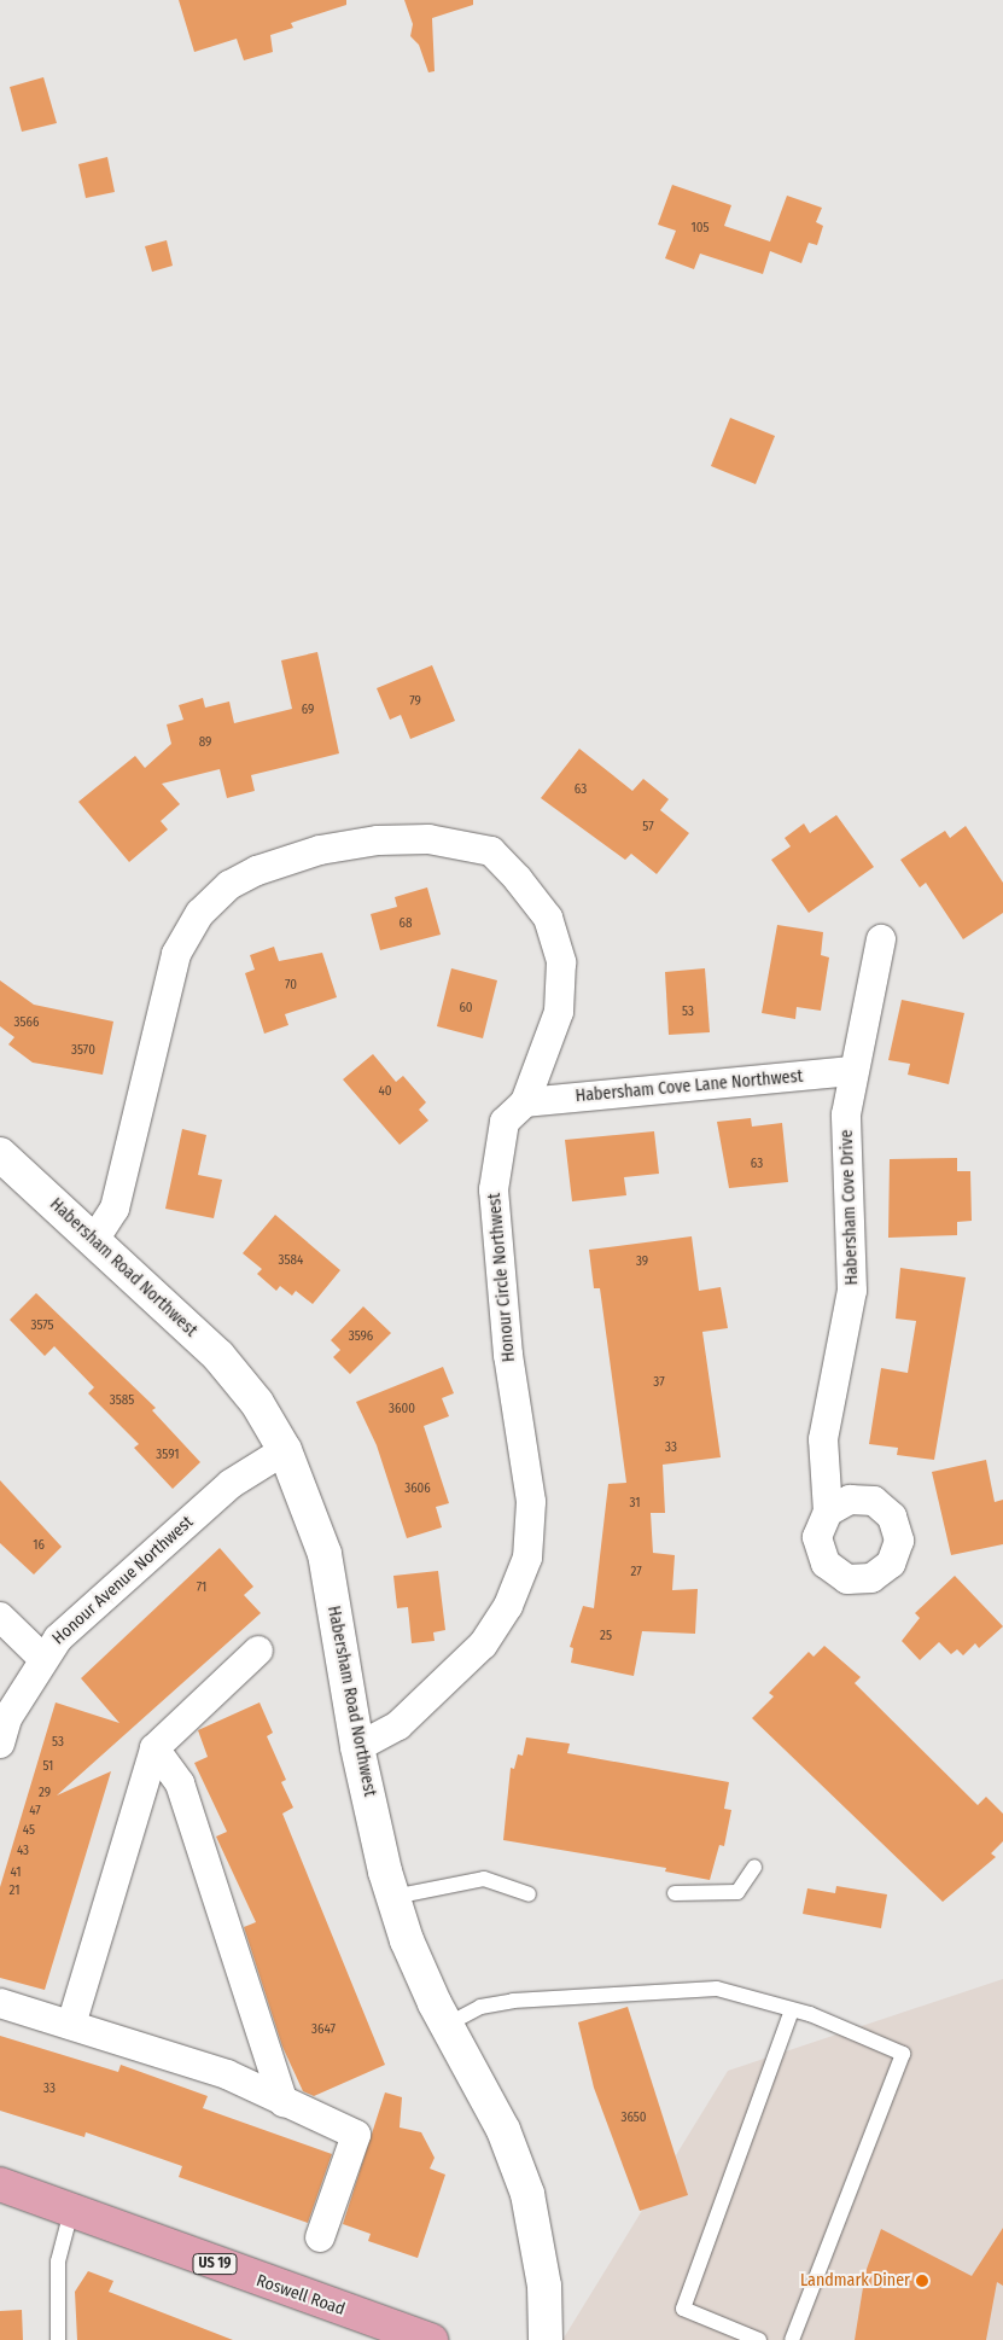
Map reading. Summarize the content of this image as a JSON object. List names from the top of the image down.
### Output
{
  "streets": {
    "main road": ["US 19", "Roswell Road"],
    "street": [
      "Habersham Cove Lane Northwest",
      "Habersham Cove Drive",
      "Habersham Road Northwest",
      "Honour Circle Northwest",
      "Honour Avenue Northwest"
    ]
  },
  "crossings": [
    ["Habersham Cove Lane Northwest", "Habersham Cove Drive"],
    ["Habersham Cove Lane Northwest", "Honour Circle Northwest"],
    ["Habersham Road Northwest", "Honour Circle Northwest"],
    ["Habersham Road Northwest", "Honour Avenue Northwest"]
  ],
  "places": ["Landmark Diner"],
  "house_numbers": [
    "105",
    "79",
    "69",
    "89",
    "63",
    "57",
    "68",
    "70",
    "60",
    "53",
    "3566",
    "3570",
    "40",
    "63",
    "3584",
    "39",
    "3575",
    "3596",
    "37",
    "3585",
    "3600",
    "33",
    "3591",
    "3606",
    "31",
    "16",
    "27",
    "71",
    "25",
    "53",
    "51",
    "29",
    "47",
    "45",
    "43",
    "41",
    "21",
    "3647",
    "33",
    "3650"
  ]
}
